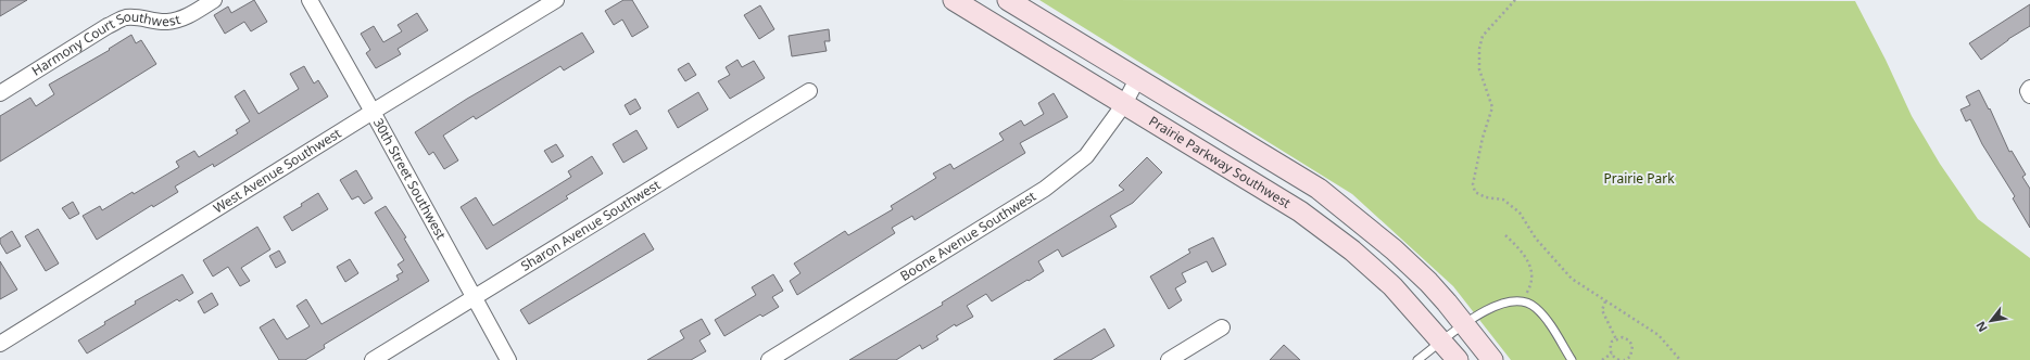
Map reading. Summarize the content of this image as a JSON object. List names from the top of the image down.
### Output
{
  "streets": {
    "street": [
      "Harmony Court Southwest",
      "Prairie Parkway Southwest",
      "West Avenue Southwest",
      "30th Street Southwest",
      "Sharon Avenue Southwest",
      "Boone Avenue Southwest"
    ]
  },
  "crossings": [
    ["Prairie Parkway Southwest", "Boone Avenue Southwest"],
    ["West Avenue Southwest", "30th Street Southwest"],
    ["30th Street Southwest", "Sharon Avenue Southwest"]
  ],
  "parks": ["Prairie Park"],
  "north": "bottom left"
}
